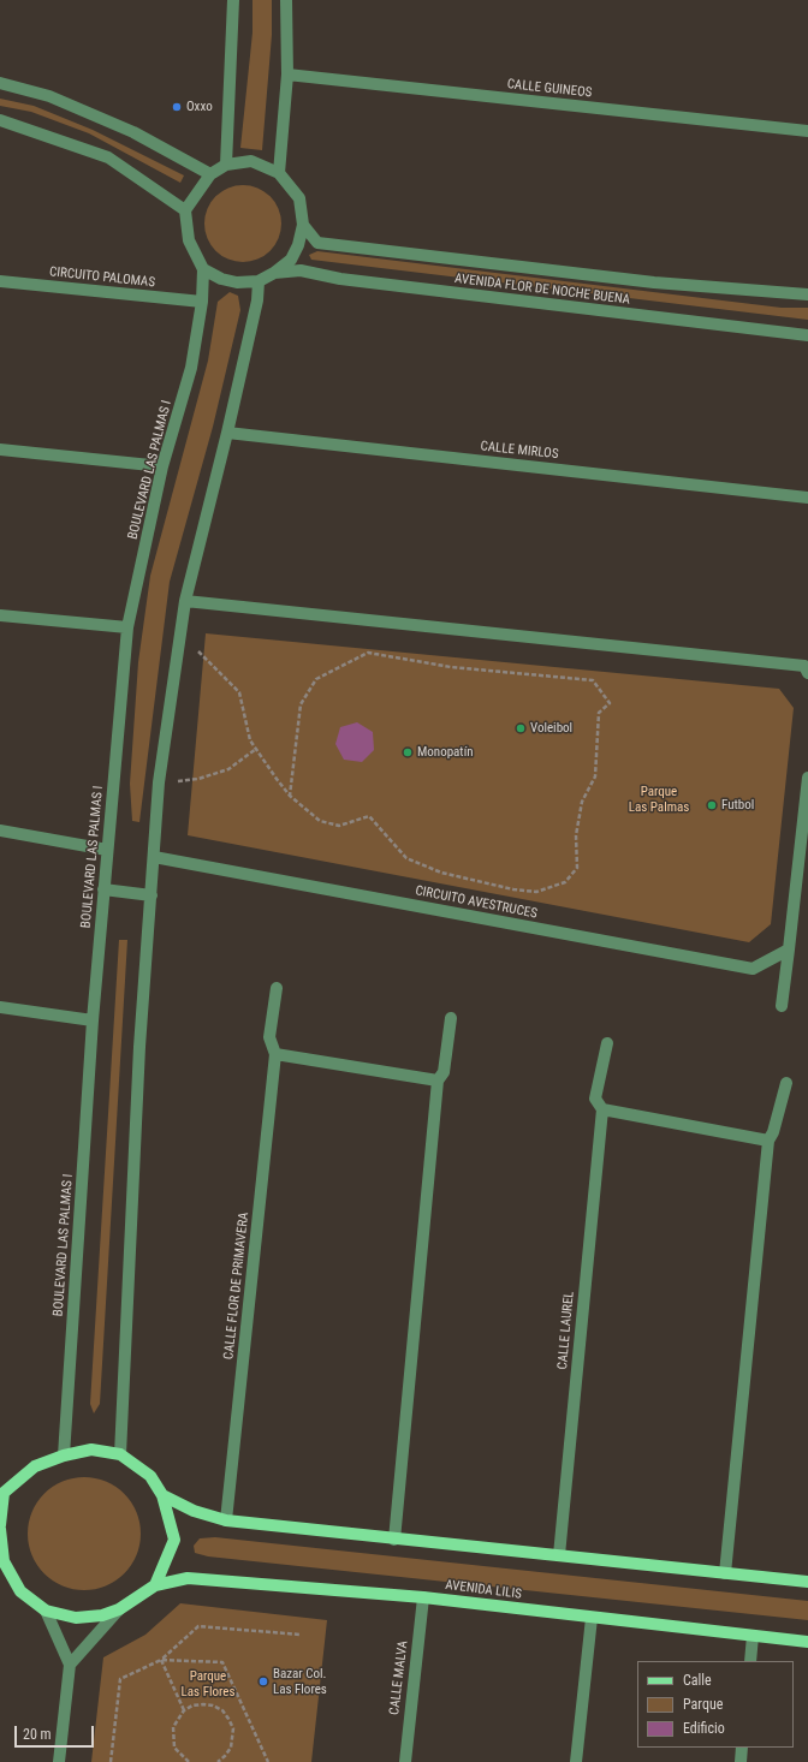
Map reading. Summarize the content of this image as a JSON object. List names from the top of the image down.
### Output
{
  "streets": {
    "main road": ["AVENIDA LILIS"],
    "street": [
      "CALLE GUINEOS",
      "CIRCUITO PALOMAS",
      "AVENIDA FLOR DE NOCHE BUENA",
      "CALLE MIRLOS",
      "BOULEVARD LAS PALMAS I",
      "CIRCUITO AVESTRUCES",
      "CALLE FLOR DE PRIMAVERA",
      "CALLE LAUREL",
      "CALLE MALVA"
    ]
  },
  "crossings": [
    ["CIRCUITO PALOMAS", "BOULEVARD LAS PALMAS I"],
    ["AVENIDA FLOR DE NOCHE BUENA", "BOULEVARD LAS PALMAS I"],
    ["BOULEVARD LAS PALMAS I", "AVENIDA LILIS"],
    ["AVENIDA LILIS", "CALLE MALVA"]
  ],
  "parks": ["Parque Las Palmas", "Parque Las Flores"],
  "places": [
    "Oxxo",
    "Voleibol",
    "Monopatín",
    "Futbol",
    "Bazar Col. Las Flores"
  ],
  "legend": ["Calle", "Parque", "Edificio"],
  "scale_bar": "20 m"
}
